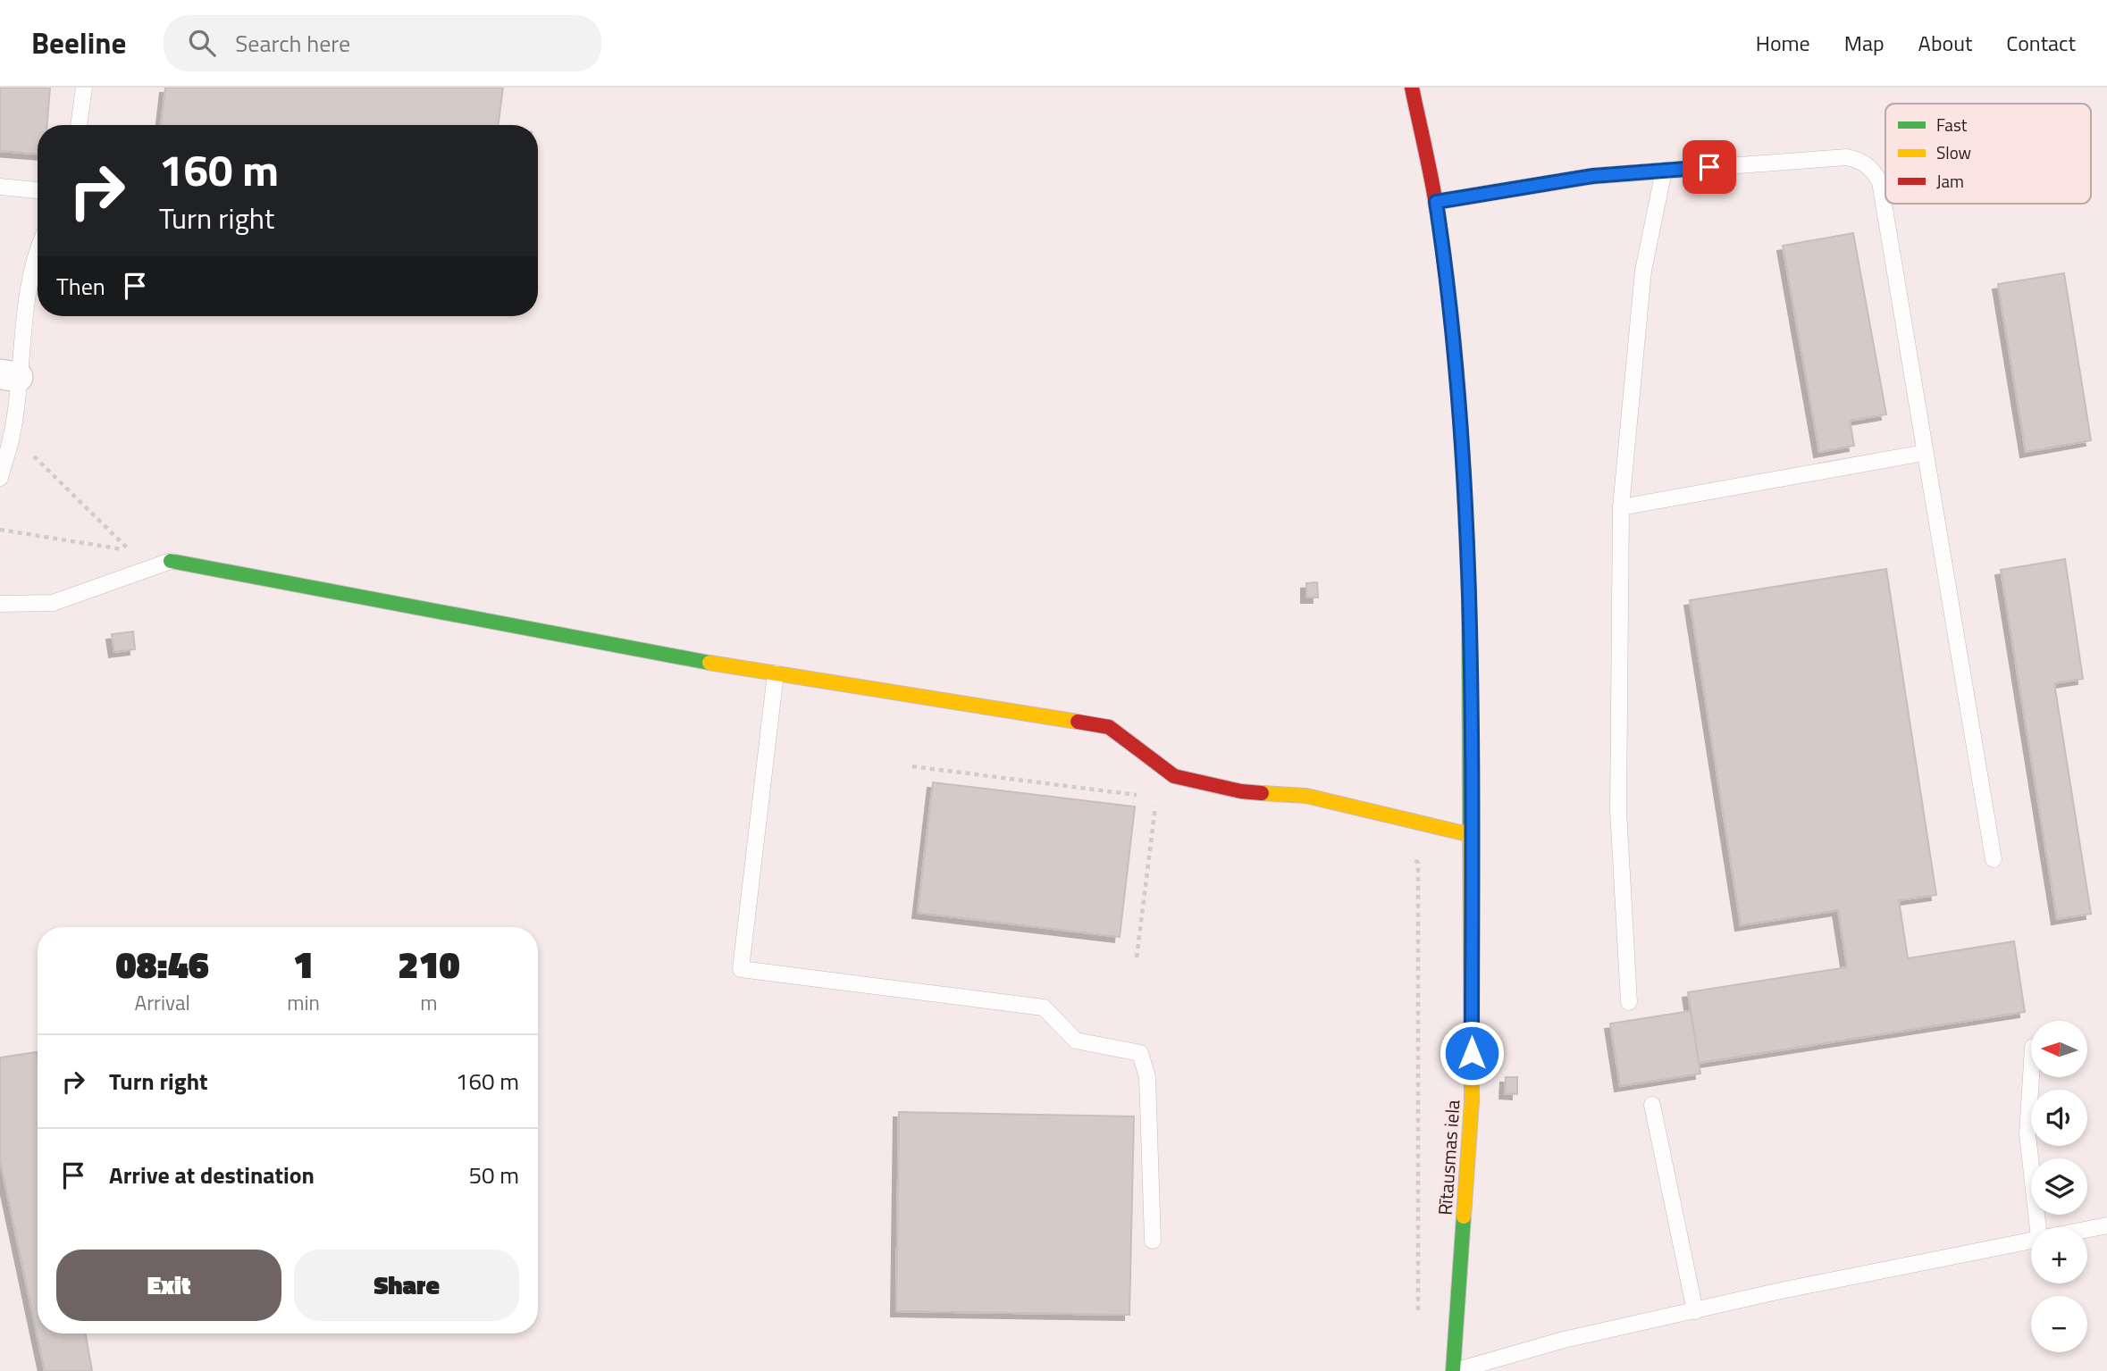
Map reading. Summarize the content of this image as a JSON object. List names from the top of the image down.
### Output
{
  "streets": {
    "street": ["Rītausmas iela"]
  },
  "legend": ["Fast", "Slow", "Jam"],
  "north": "left",
  "page": {
    "header": "Beeline",
    "search": "Search here",
    "nav": [
      "Home",
      "Map",
      "About",
      "Contact"
    ],
    "turn": ["160 m", "Turn right"],
    "then": "Then",
    "eta": [
      "08:46",
      "Arrival",
      "1",
      "min",
      "210",
      "m"
    ],
    "map_buttons": ["+", "−"],
    "list": [
      {
        "name": "Turn right",
        "value": "160 m"
      },
      {
        "name": "Arrive at destination",
        "value": "50 m"
      }
    ],
    "buttons": ["Exit", "Share"]
  }
}
